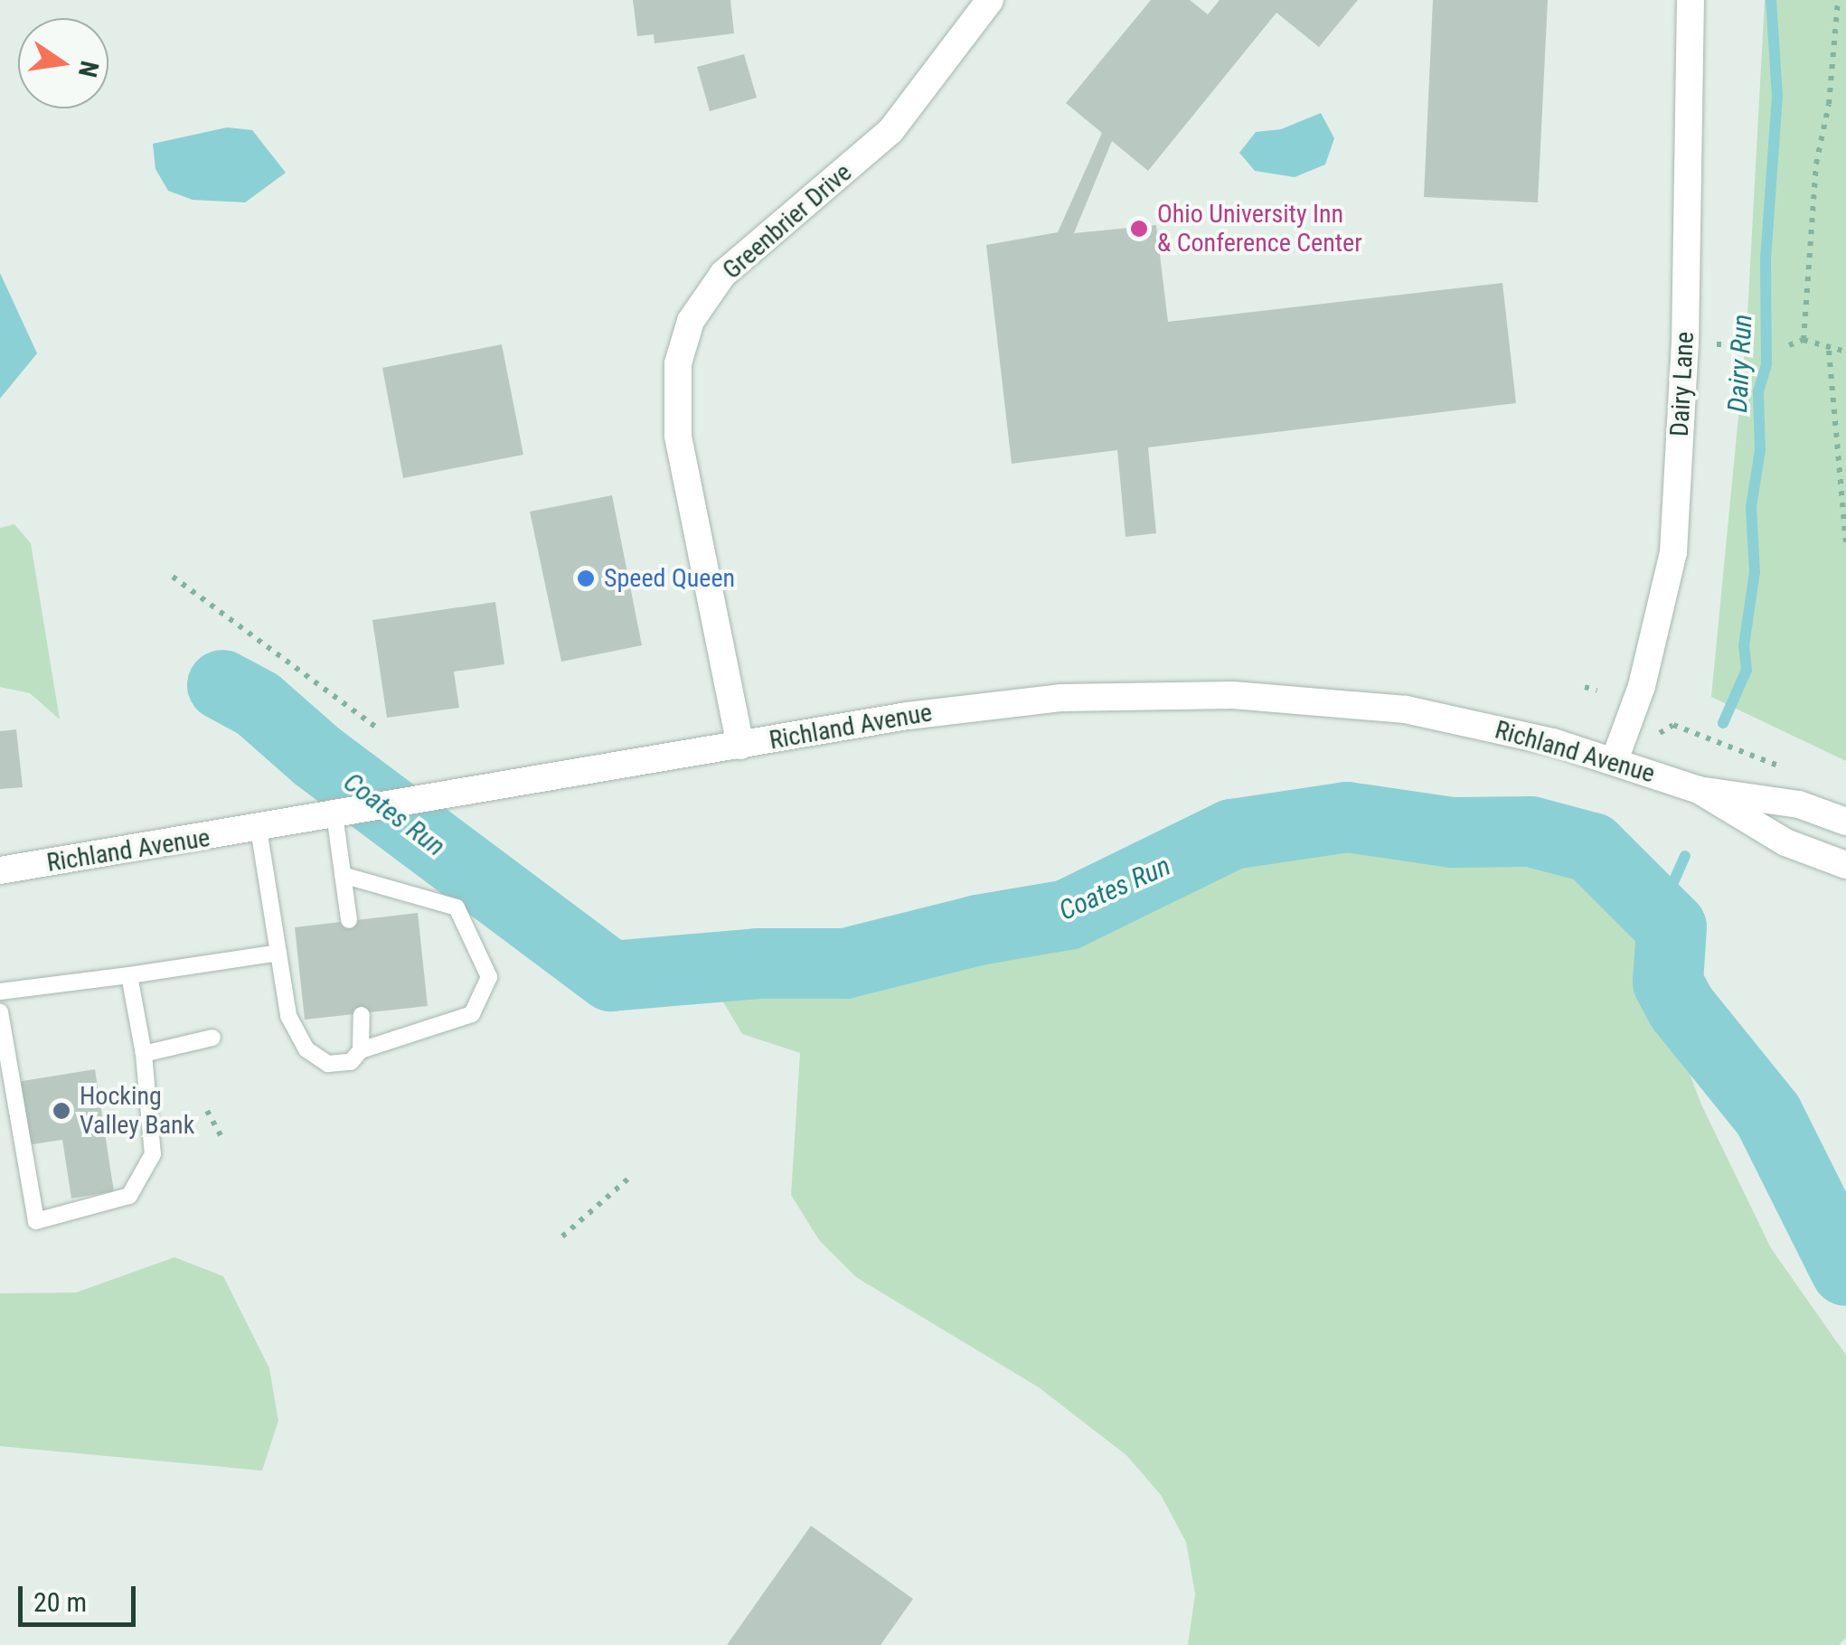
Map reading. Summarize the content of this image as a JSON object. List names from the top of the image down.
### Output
{
  "streets": {
    "main road": ["Greenbrier Drive", "Dairy Lane", "Richland Avenue"]
  },
  "crossings": [
    ["Greenbrier Drive", "Richland Avenue"],
    ["Dairy Lane", "Richland Avenue"]
  ],
  "water": ["Dairy Run", "Coates Run"],
  "places": ["Ohio University Inn & Conference Center", "Speed Queen", "Hocking Valley Bank"],
  "scale_bar": "20 m",
  "north": "right"
}
